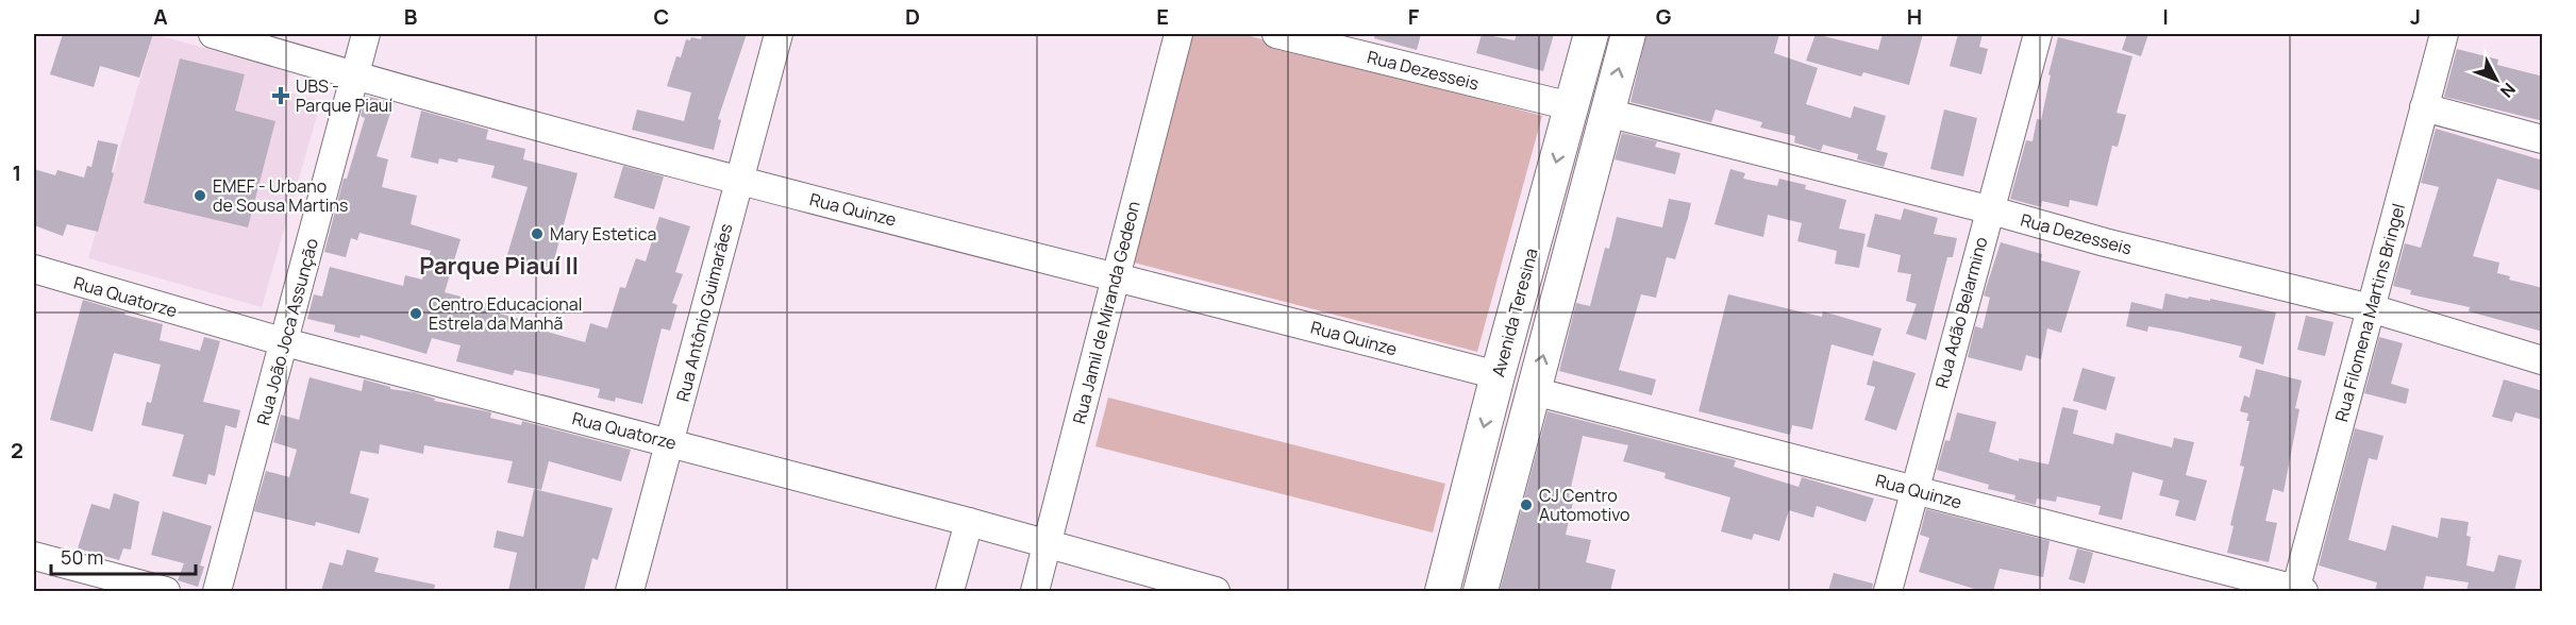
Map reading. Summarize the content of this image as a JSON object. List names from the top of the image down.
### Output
{
  "streets": {
    "main road": ["Avenida Teresina"],
    "street": [
      "Rua Dezesseis",
      "Rua Quinze",
      "Rua Quatorze",
      "Rua Antônio Guimarães",
      "Rua Jamil de Miranda Gedeon",
      "Rua Adão Belarmino",
      "Rua Filomena Martins Bringel",
      "Rua João Joca Assunção"
    ]
  },
  "crossings": [
    ["Rua Dezesseis", "Avenida Teresina"],
    ["Rua Dezesseis", "Rua Adão Belarmino"],
    ["Rua Dezesseis", "Rua Filomena Martins Bringel"],
    ["Rua Quinze", "Rua Antônio Guimarães"],
    ["Rua Quinze", "Rua Jamil de Miranda Gedeon"],
    ["Rua Quinze", "Avenida Teresina"],
    ["Rua Quinze", "Rua Adão Belarmino"],
    ["Rua Quinze", "Rua Filomena Martins Bringel"],
    ["Rua Quinze", "Rua João Joca Assunção"],
    ["Rua Quatorze", "Rua Antônio Guimarães"],
    ["Rua Quatorze", "Rua Jamil de Miranda Gedeon"],
    ["Rua Quatorze", "Rua João Joca Assunção"]
  ],
  "districts": ["Parque Piauí II"],
  "places": {
    "health": ["UBS - Parque Piauí"],
    "other": [
      "EMEF - Urbano de Sousa Martins",
      "Mary Estetica",
      "Centro Educacional Estrela da Manhã",
      "CJ Centro Automotivo"
    ]
  },
  "scale_bar": "50 m",
  "north": "bottom right",
  "grid": {
    "columns": [
      "A",
      "B",
      "C",
      "D",
      "E",
      "F",
      "G",
      "H",
      "I",
      "J"
    ],
    "rows": ["1", "2"]
  }
}
